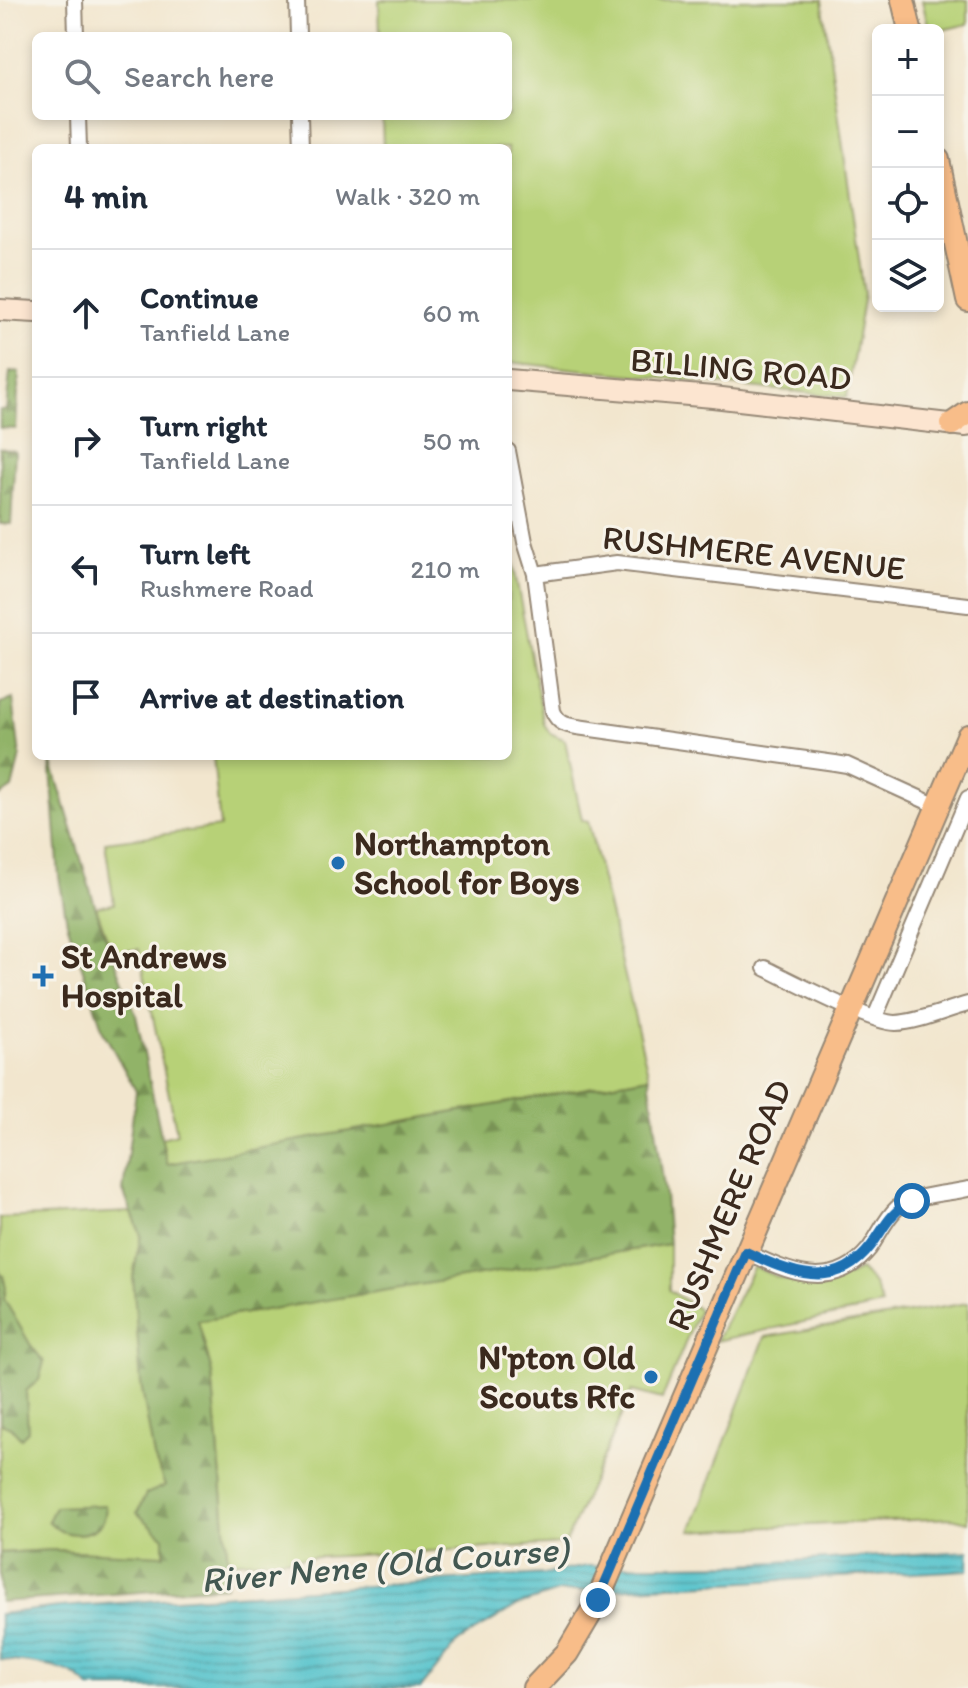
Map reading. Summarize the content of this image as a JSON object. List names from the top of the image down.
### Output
{
  "streets": {
    "main road": ["RUSHMERE ROAD"],
    "street": ["BILLING ROAD", "RUSHMERE AVENUE"]
  },
  "water": ["River Nene (Old Course)"],
  "places": {
    "other": ["Northampton School for Boys", "N'pton Old Scouts Rfc"],
    "health": ["St Andrews Hospital"]
  },
  "page": {
    "map_buttons": ["+", "−"],
    "search": "Search here",
    "heading": ["4 min", "Walk · 320 m"],
    "list": [
      ["Continue", "Tanfield Lane", "60 m"],
      ["Turn right", "Tanfield Lane", "50 m"],
      ["Turn left", "Rushmere Road", "210 m"],
      "Arrive at destination"
    ]
  }
}
